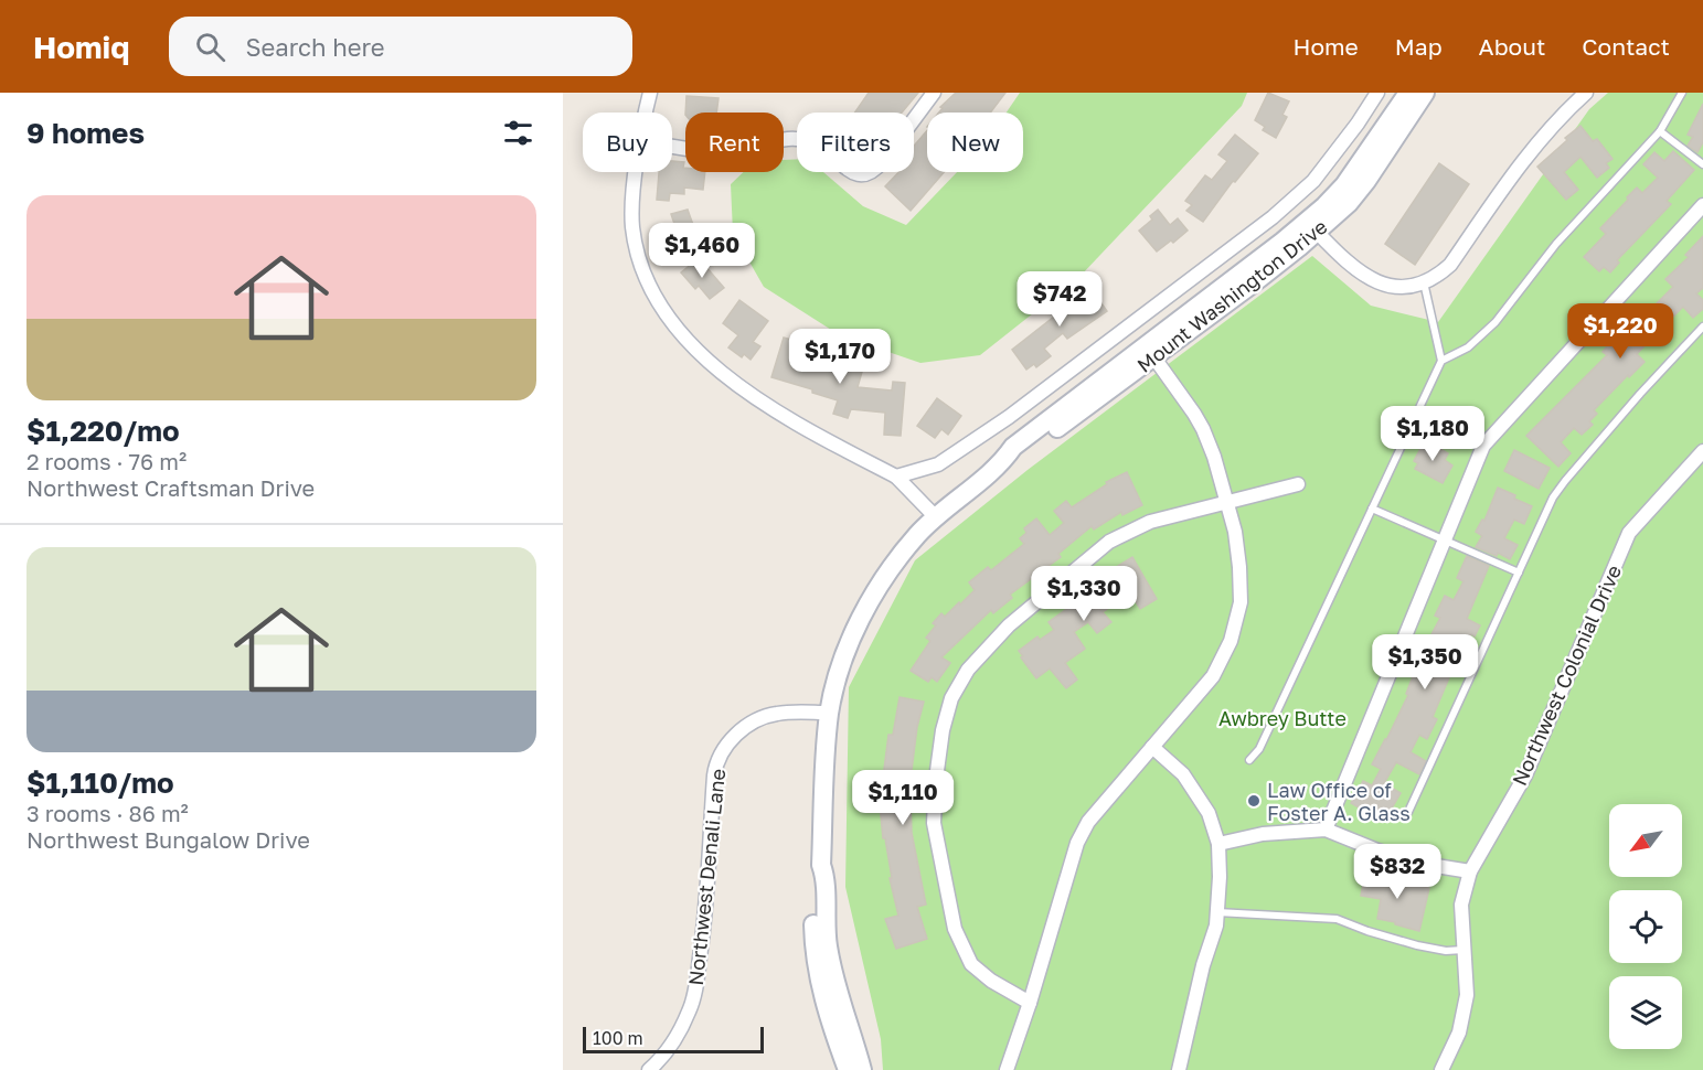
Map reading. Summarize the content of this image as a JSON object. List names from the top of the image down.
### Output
{
  "streets": {
    "main road": ["Mount Washington Drive"],
    "street": ["Northwest Colonial Drive", "Northwest Denali Lane"]
  },
  "crossings": [
    ["Mount Washington Drive", "Northwest Denali Lane"]
  ],
  "parks": ["Awbrey Butte"],
  "places": ["Law Office of Foster A. Glass"],
  "scale_bar": "100 m",
  "north": "bottom left",
  "page": {
    "header": "Homiq",
    "search": "Search here",
    "nav": [
      "Home",
      "Map",
      "About",
      "Contact"
    ],
    "heading": "9 homes",
    "chip": [
      "Buy",
      "Rent",
      "Filters",
      "New"
    ],
    "list": [
      {
        "name": "$1,220/mo",
        "note": "2 rooms · 76 m² · Northwest Craftsman Drive"
      },
      {
        "name": "$1,110/mo",
        "note": "3 rooms · 86 m² · Northwest Bungalow Drive"
      }
    ],
    "price": [
      "$1,460",
      "$742",
      "$1,220",
      "$1,170",
      "$1,180",
      "$1,330",
      "$1,350",
      "$1,110",
      "$832"
    ],
    "scale": "100 m"
  }
}
